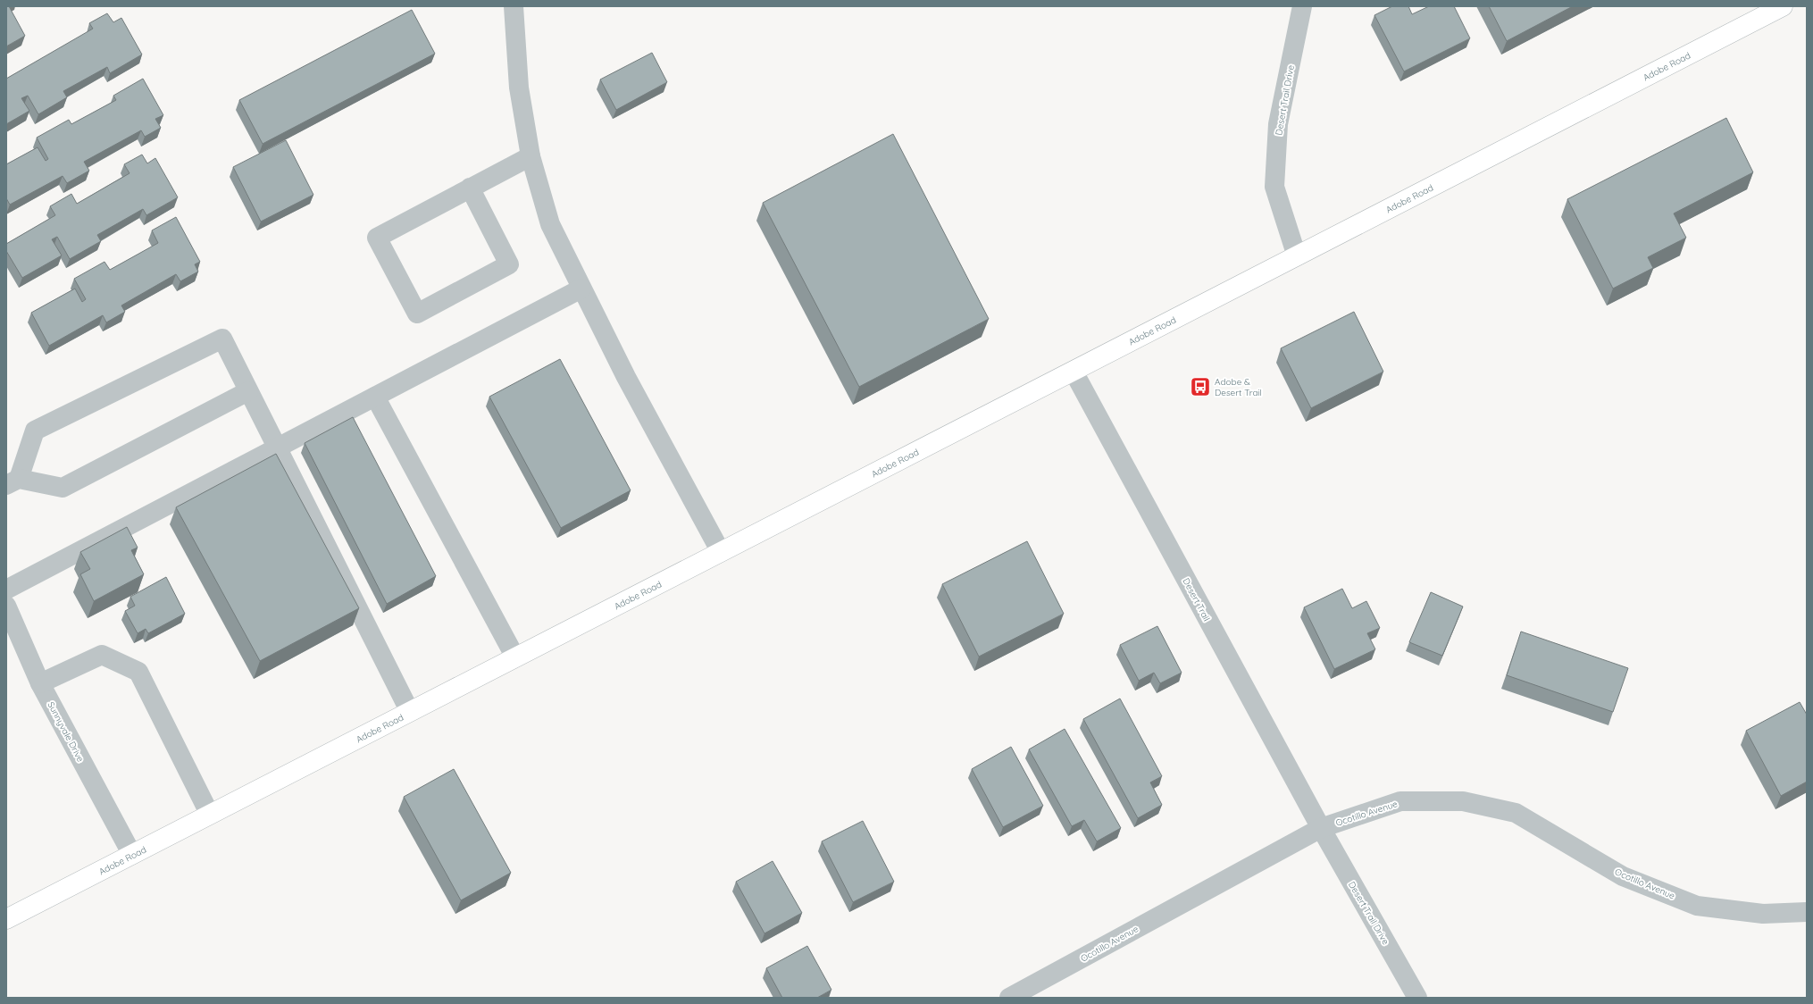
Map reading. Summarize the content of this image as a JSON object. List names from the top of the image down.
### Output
{
  "streets": {
    "main road": ["Adobe Road"],
    "street": [
      "Desert Trail Drive",
      "Desert Trail",
      "Sunnyvale Drive",
      "Ocotillo Avenue"
    ]
  },
  "crossings": [
    ["Adobe Road", "Desert Trail Drive"],
    ["Adobe Road", "Desert Trail"],
    ["Adobe Road", "Sunnyvale Drive"],
    ["Desert Trail Drive", "Desert Trail"],
    ["Desert Trail Drive", "Ocotillo Avenue"],
    ["Desert Trail", "Ocotillo Avenue"]
  ],
  "places": {
    "bus stop": ["Adobe & Desert Trail"]
  }
}
